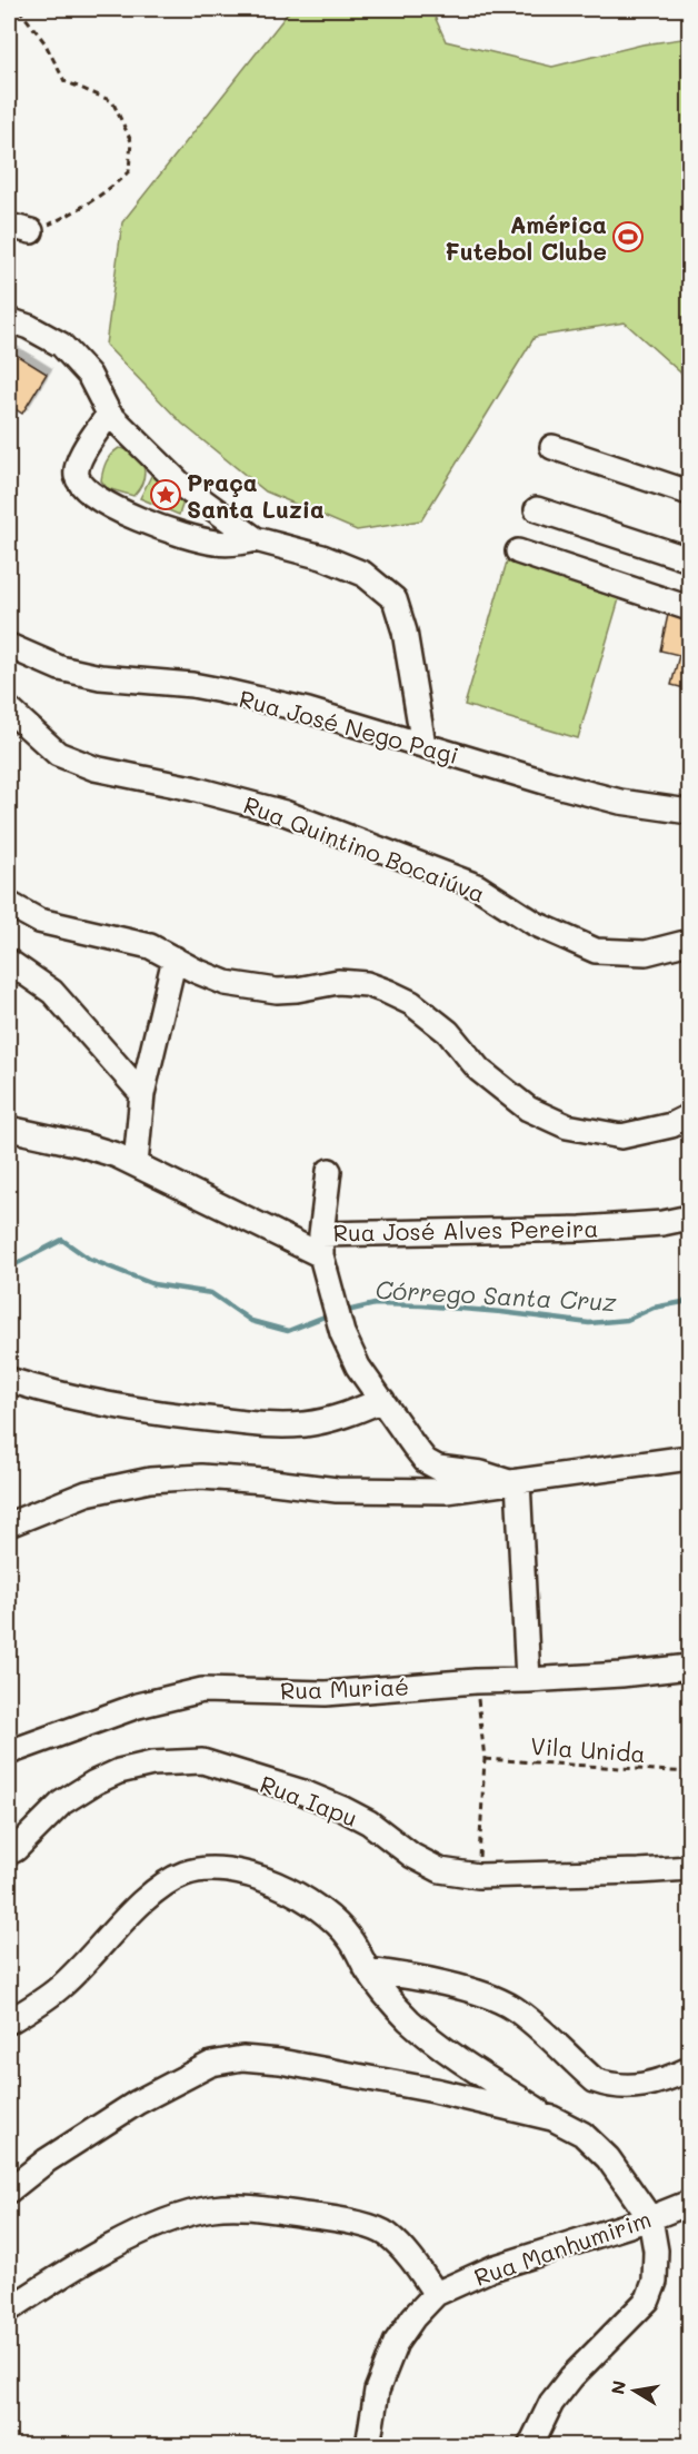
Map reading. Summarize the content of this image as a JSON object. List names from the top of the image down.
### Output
{
  "streets": {
    "street": [
      "Rua José Nego Pagi",
      "Rua Quintino Bocaiúva",
      "Rua José Alves Pereira",
      "Rua Muriaé",
      "Rua Iapu",
      "Rua Manhumirim"
    ],
    "path": ["Vila Unida"]
  },
  "water": ["Córrego Santa Cruz"],
  "places": {
    "sports": ["América Futebol Clube"],
    "place": ["Praça Santa Luzia"]
  },
  "north": "left"
}
